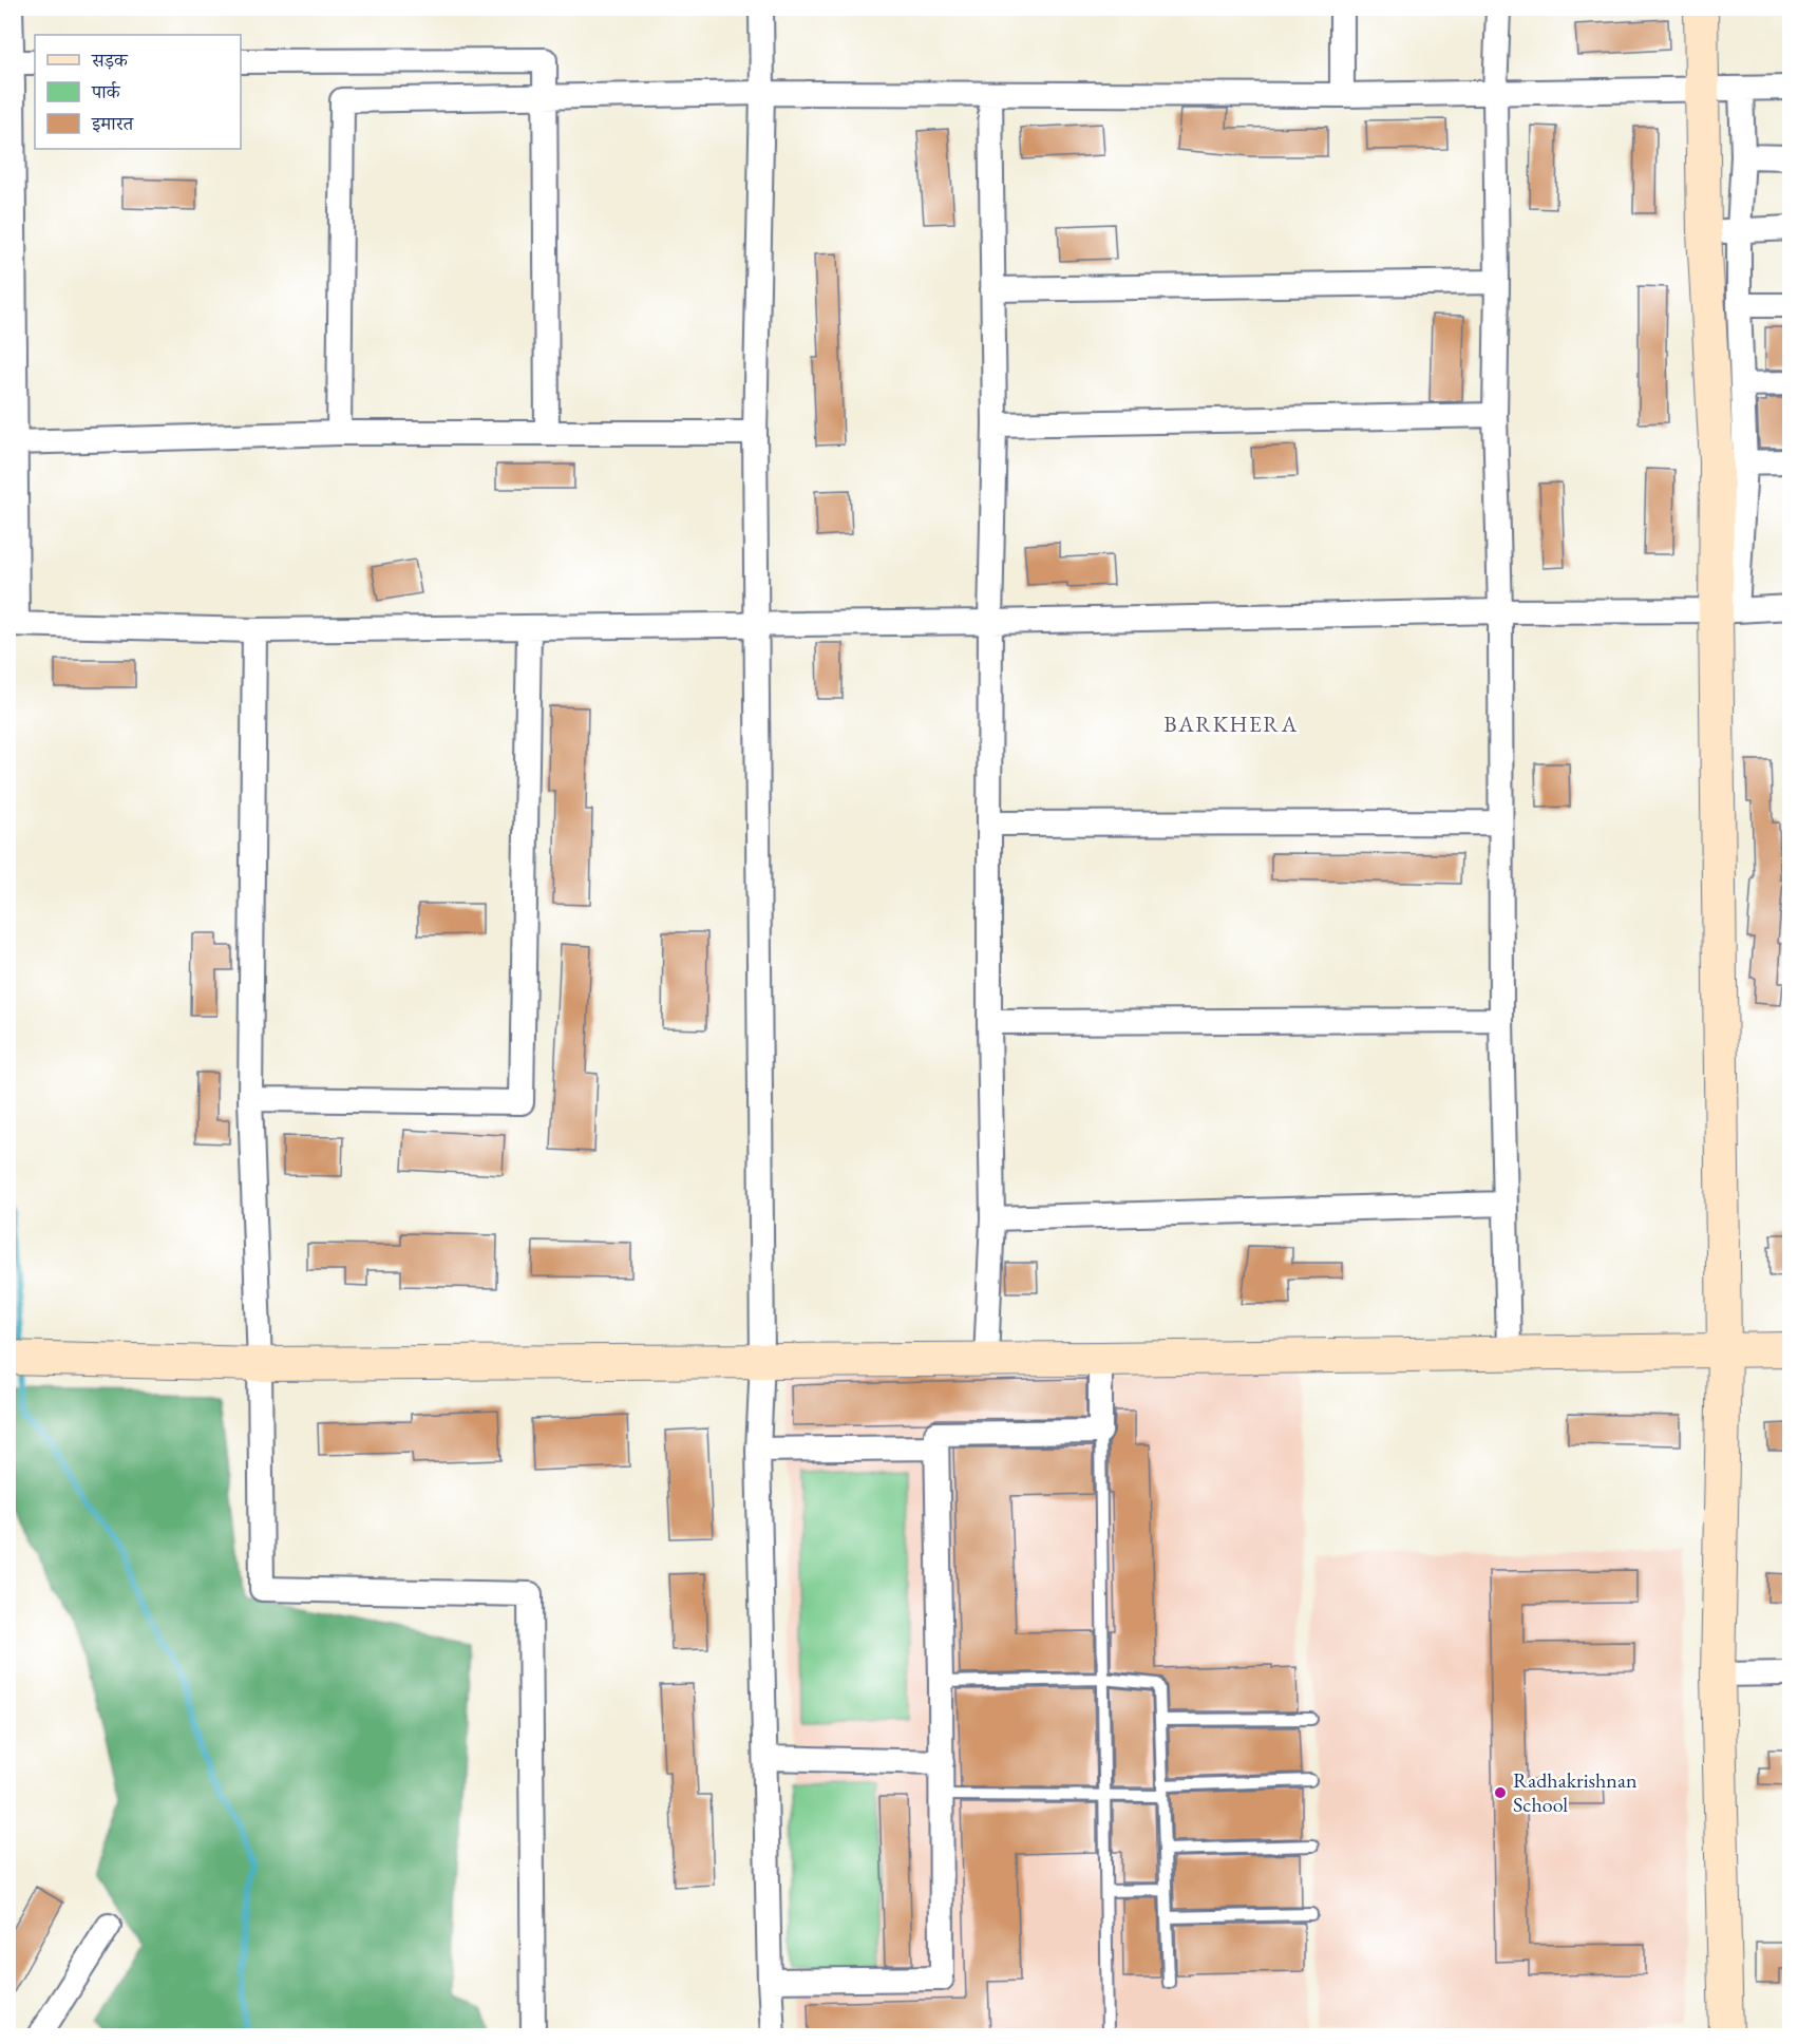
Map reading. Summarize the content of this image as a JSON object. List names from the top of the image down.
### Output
{
  "districts": ["BARKHERA"],
  "places": ["Radhakrishnan School"],
  "legend": ["सड़क", "पार्क", "इमारत"]
}
